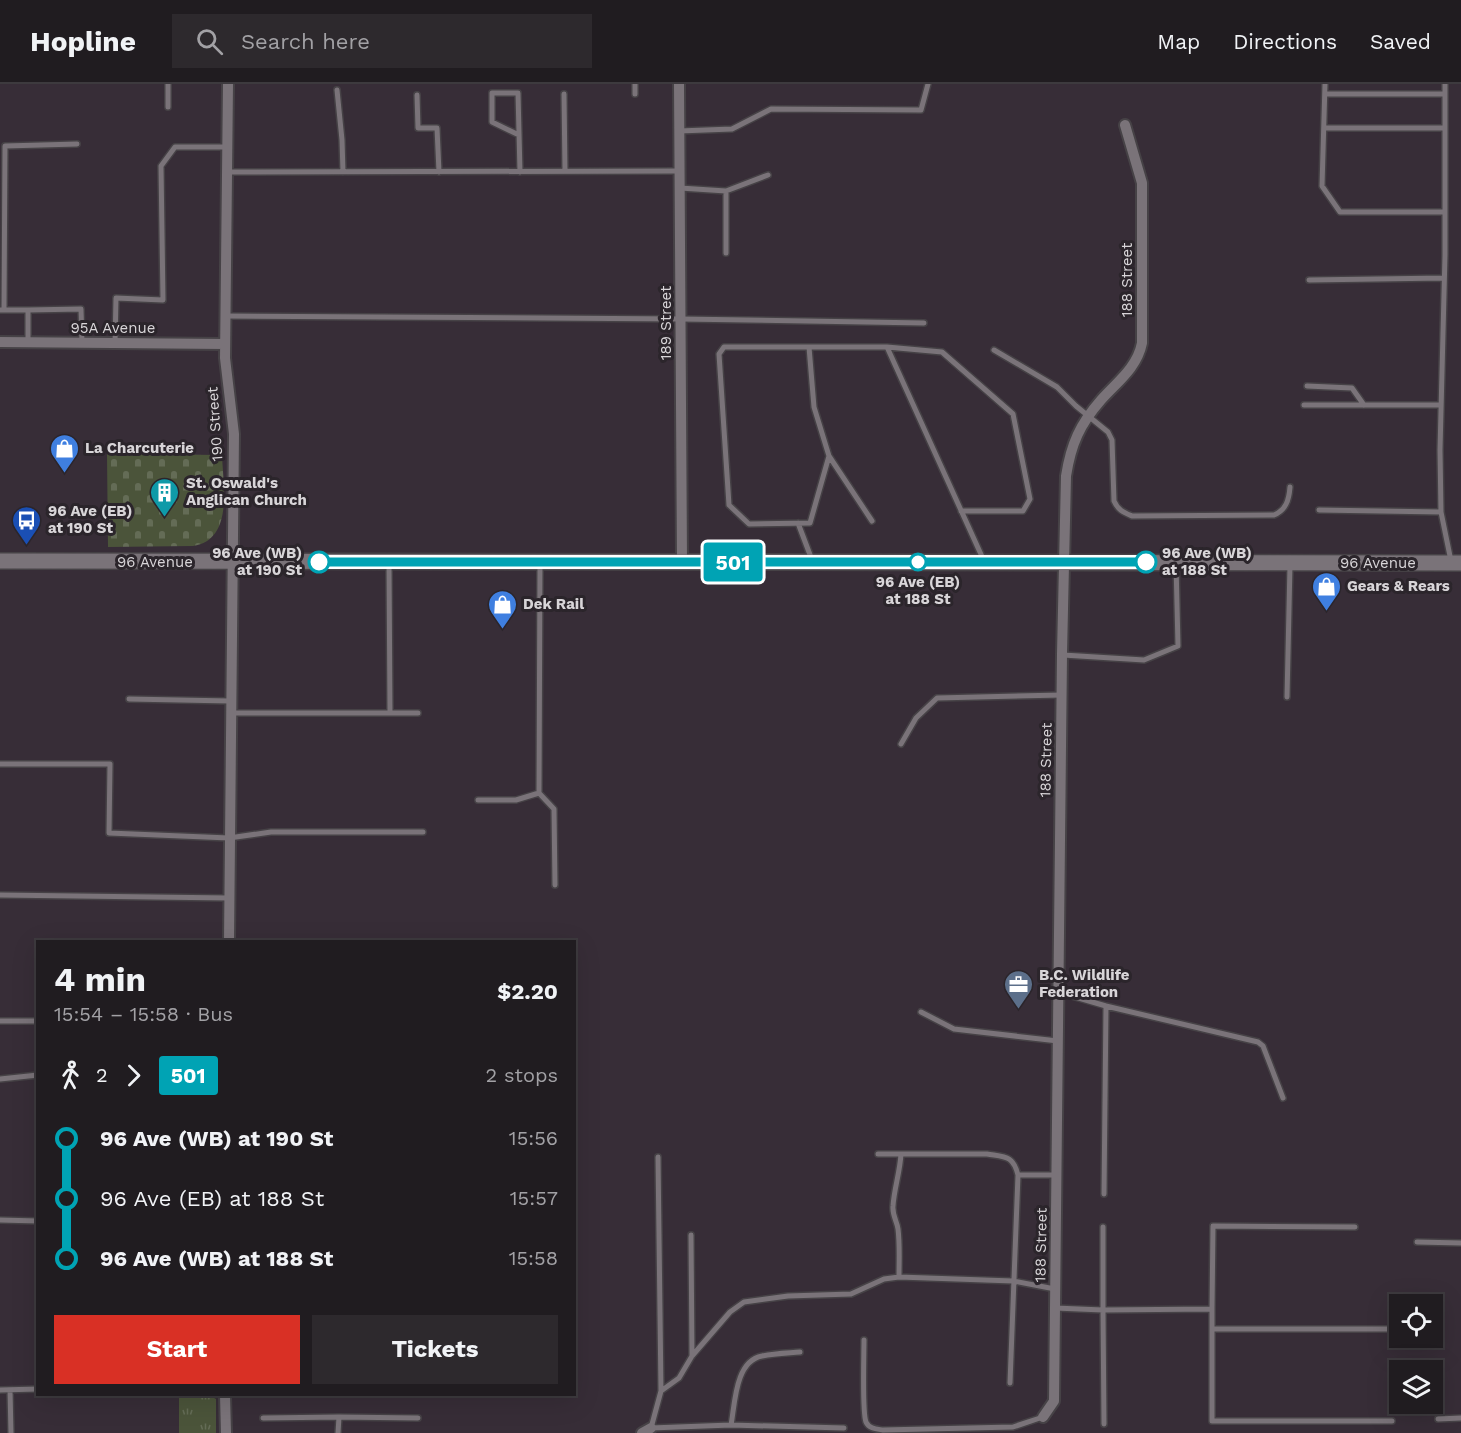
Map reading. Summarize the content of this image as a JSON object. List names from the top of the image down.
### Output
{
  "streets": {
    "main road": ["96 Avenue"],
    "street": [
      "188 Street",
      "189 Street",
      "95A Avenue",
      "190 Street"
    ]
  },
  "crossings": [
    ["188 Street", "96 Avenue"],
    ["189 Street", "96 Avenue"],
    ["95A Avenue", "190 Street"],
    ["190 Street", "96 Avenue"]
  ],
  "places": {
    "shop": ["La Charcuterie", "Gears & Rears", "Dek Rail"],
    "building": ["St. Oswald's Anglican Church"],
    "bus stop": ["96 Ave (EB) at 190 St"],
    "other": ["96 Ave (WB) at 190 St", "96 Ave (EB) at 188 St", "96 Ave (WB) at 188 St"],
    "office": ["B.C. Wildlife Federation"]
  },
  "lines": ["bus line 501"],
  "page": {
    "header": "Hopline",
    "search": "Search here",
    "nav": ["Map", "Directions", "Saved"],
    "on_map": "501",
    "heading": ["4 min", "15:54 – 15:58 · Bus", "$2.20"],
    "legs": ["2", "501", "2 stops"],
    "list": [
      {
        "name": "96 Ave (WB) at 190 St",
        "value": "15:56"
      },
      {
        "name": "96 Ave (EB) at 188 St",
        "value": "15:57"
      },
      {
        "name": "96 Ave (WB) at 188 St",
        "value": "15:58"
      }
    ],
    "buttons": ["Start", "Tickets"]
  }
}
